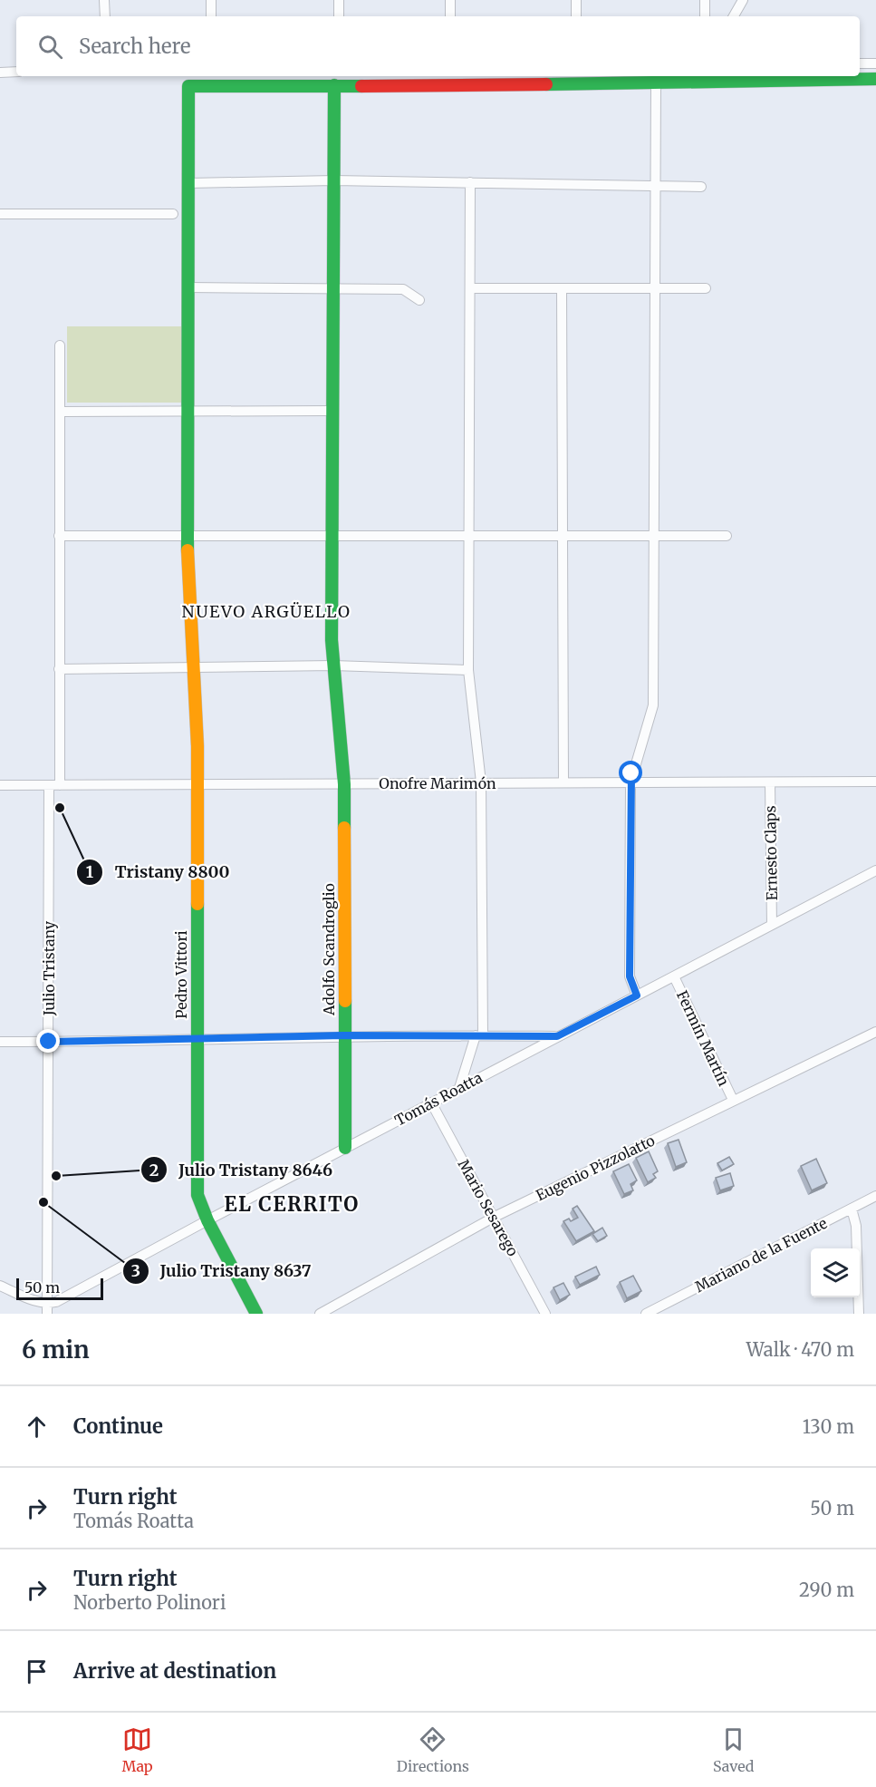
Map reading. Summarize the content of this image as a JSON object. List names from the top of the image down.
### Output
{
  "streets": {
    "street": [
      "Onofre Marimón",
      "Ernesto Claps",
      "Adolfo Scandroglio",
      "Julio Tristany",
      "Pedro Vittori",
      "Fermín Martín",
      "Tomás Roatta",
      "Eugenio Pizzolatto",
      "Mario Sesarego",
      "Mariano de la Fuente"
    ]
  },
  "crossings": [
    ["Onofre Marimón", "Ernesto Claps"],
    ["Onofre Marimón", "Adolfo Scandroglio"],
    ["Onofre Marimón", "Julio Tristany"],
    ["Onofre Marimón", "Pedro Vittori"],
    ["Ernesto Claps", "Tomás Roatta"],
    ["Adolfo Scandroglio", "Pedro Vittori"],
    ["Adolfo Scandroglio", "Tomás Roatta"],
    ["Julio Tristany", "Tomás Roatta"],
    ["Pedro Vittori", "Tomás Roatta"],
    ["Fermín Martín", "Tomás Roatta"],
    ["Fermín Martín", "Eugenio Pizzolatto"],
    ["Tomás Roatta", "Mario Sesarego"],
    ["Eugenio Pizzolatto", "Mario Sesarego"]
  ],
  "districts": ["NUEVO ARGÜELLO", "EL CERRITO"],
  "places": ["Tristany 8800", "Julio Tristany 8646", "Julio Tristany 8637"],
  "scale_bar": "50 m",
  "page": {
    "search": "Search here",
    "scale": "50 m",
    "heading": ["6 min", "Walk · 470 m"],
    "list": [
      ["Continue", "130 m"],
      ["Turn right", "Tomás Roatta", "50 m"],
      ["Turn right", "Norberto Polinori", "290 m"],
      "Arrive at destination"
    ],
    "nav": ["Map", "Directions", "Saved"]
  }
}
